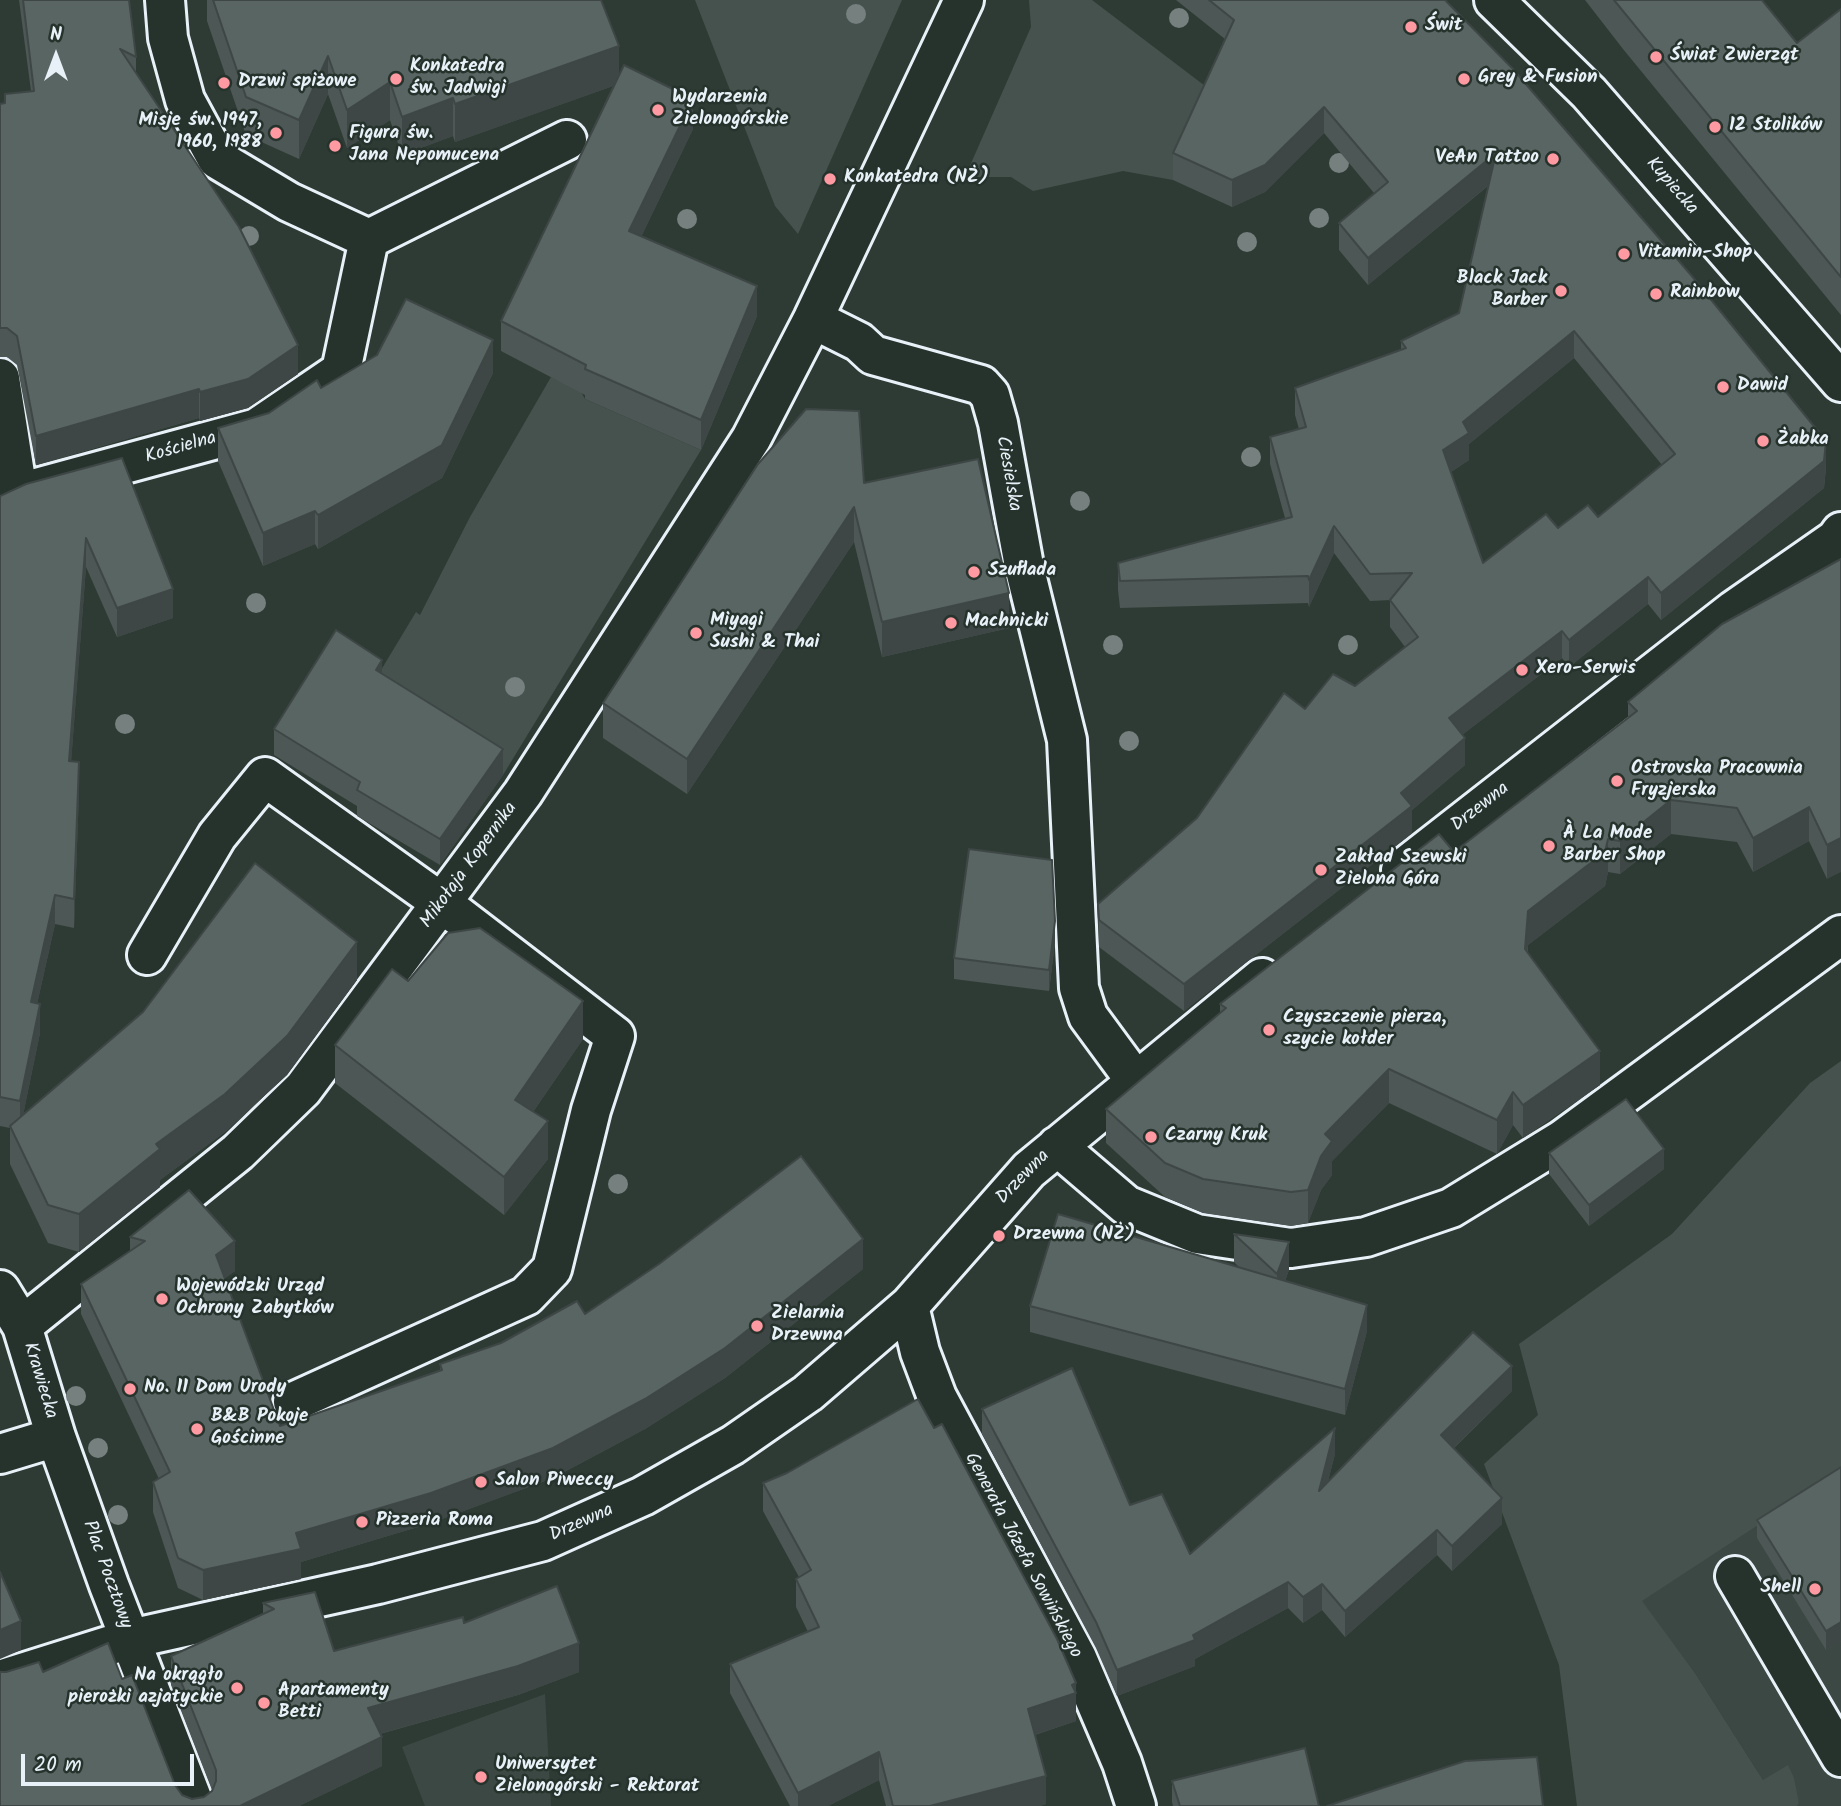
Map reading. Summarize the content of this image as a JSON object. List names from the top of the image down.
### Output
{
  "streets": {
    "street": [
      "Kupiecka",
      "Kościelna",
      "Ciesielska",
      "Drzewna",
      "Mikołaja Kopernika",
      "Krawiecka",
      "Generała Józefa Sowińskiego",
      "Plac Pocztowy"
    ]
  },
  "crossings": [
    ["Ciesielska", "Drzewna"],
    ["Ciesielska", "Mikołaja Kopernika"],
    ["Drzewna", "Generała Józefa Sowińskiego"],
    ["Drzewna", "Plac Pocztowy"],
    ["Mikołaja Kopernika", "Krawiecka"],
    ["Krawiecka", "Plac Pocztowy"]
  ],
  "places": [
    "Świt",
    "Świat Zwierząt",
    "Konkatedra św. Jadwigi",
    "Grey & Fusion",
    "Drzwi spiżowe",
    "Wydarzenia Zielonogórskie",
    "12 Stolików",
    "Misje św. 1947, 1960, 1988",
    "Figura św. Jana Nepomucena",
    "VeAn Tattoo",
    "Konkatedra (NŻ)",
    "Vitamin-Shop",
    "Black Jack Barber",
    "Rainbow",
    "Dawid",
    "Żabka",
    "Szuflada",
    "Machnicki",
    "Miyagi Sushi & Thai",
    "Xero-Serwis",
    "Ostrovska Pracownia Fryzjerska",
    "À La Mode Barber Shop",
    "Zakład Szewski Zielona Góra",
    "Czyszczenie pierza, szycie kołder",
    "Czarny Kruk",
    "Drzewna (NŻ)",
    "Wojewódzki Urząd Ochrony Zabytków",
    "Zielarnia Drzewna",
    "No. 11 Dom Urody",
    "B&B Pokoje Gościnne",
    "Salon Piweccy",
    "Pizzeria Roma",
    "Shell",
    "Na okrągło pierożki azjatyckie",
    "Apartamenty Betti",
    "Uniwersytet Zielonogórski - Rektorat"
  ],
  "scale_bar": "20 m",
  "north": "top"
}
